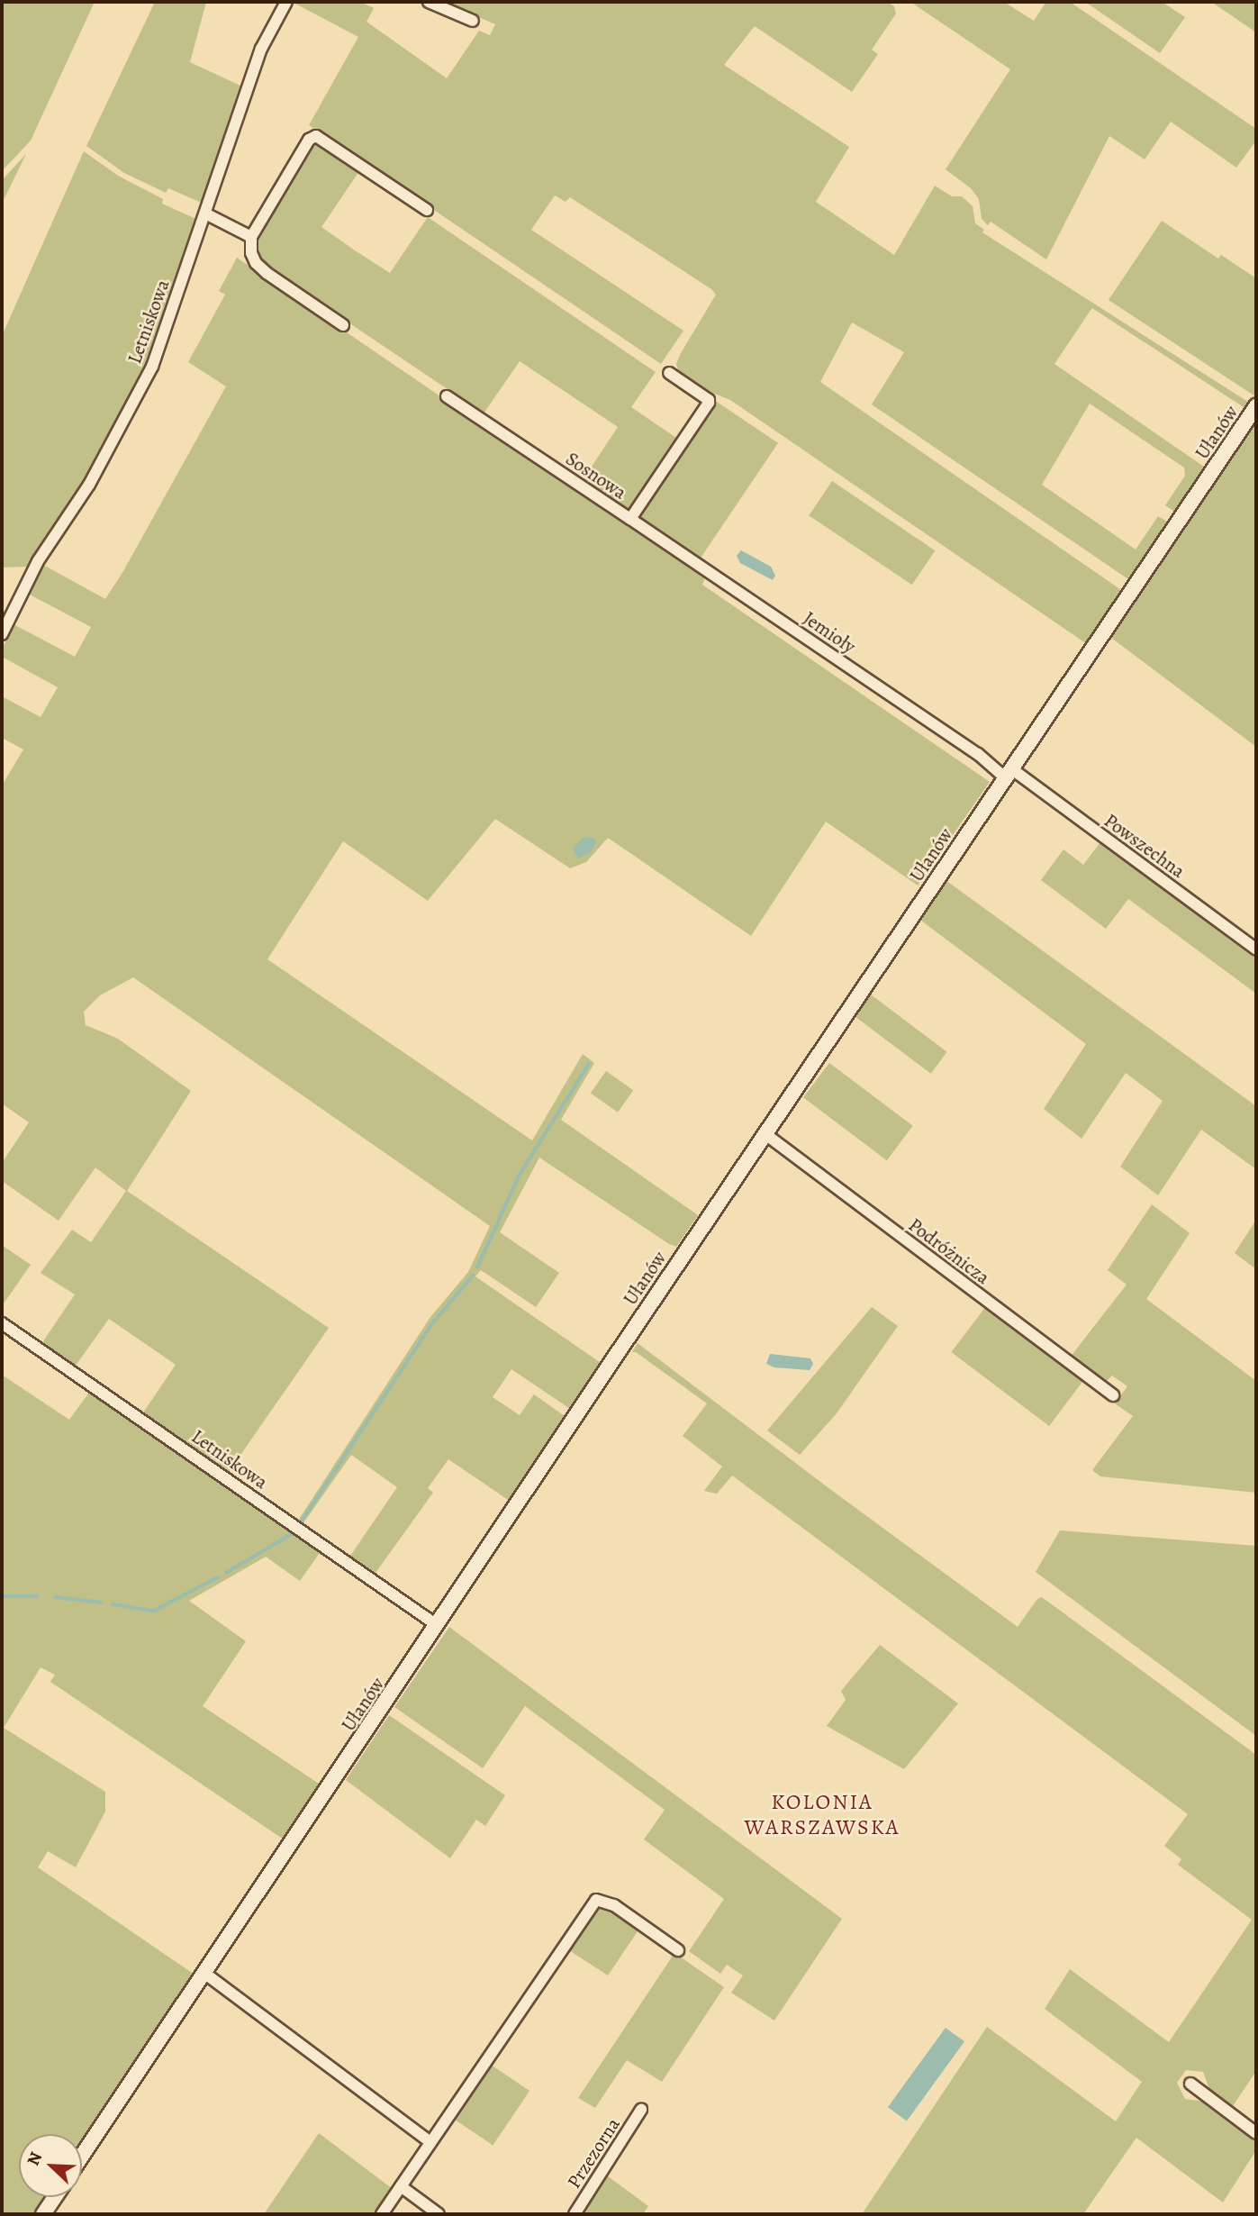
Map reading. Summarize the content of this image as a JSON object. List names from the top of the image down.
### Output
{
  "streets": {
    "street": [
      "Letniskowa",
      "Ułanów",
      "Sosnowa",
      "Jemioły",
      "Powszechna",
      "Podróżnicza",
      "Przezorna"
    ]
  },
  "crossings": [
    ["Letniskowa", "Ułanów"],
    ["Ułanów", "Jemioły"],
    ["Ułanów", "Powszechna"],
    ["Ułanów", "Podróżnicza"],
    ["Sosnowa", "Jemioły"],
    ["Jemioły", "Powszechna"]
  ],
  "districts": ["KOLONIA WARSZAWSKA"],
  "north": "top left"
}
